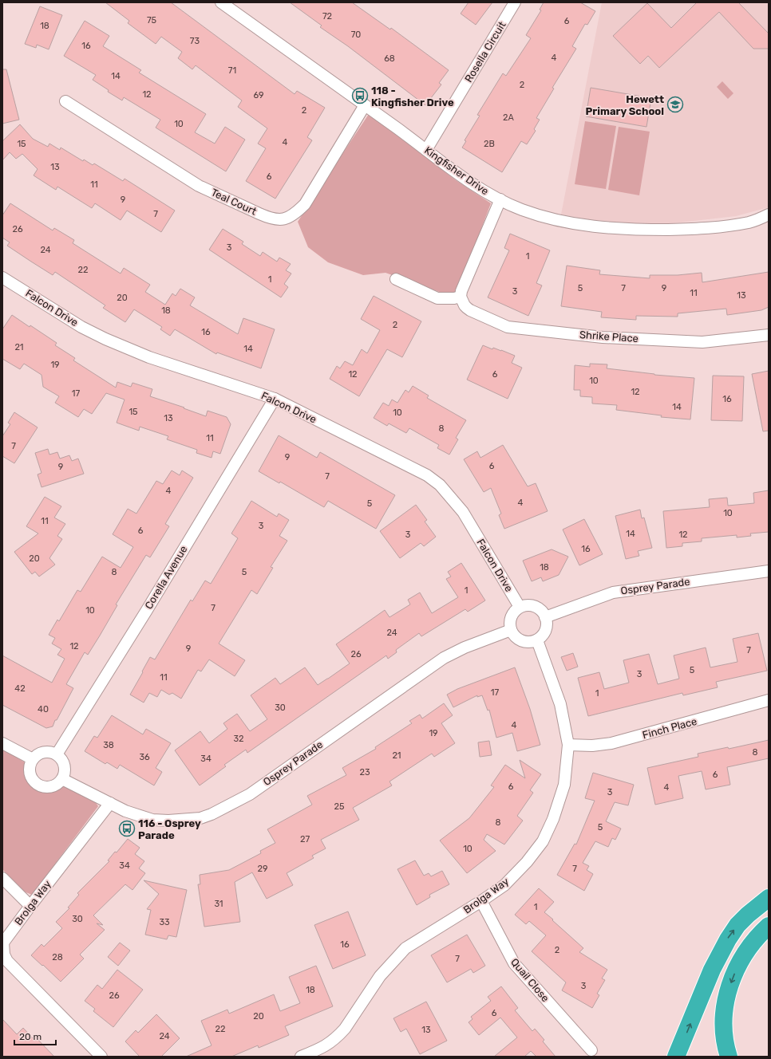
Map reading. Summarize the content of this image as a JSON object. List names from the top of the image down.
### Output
{
  "streets": {
    "street": [
      "Rosella Circuit",
      "Kingfisher Drive",
      "Teal Court",
      "Falcon Drive",
      "Shrike Place",
      "Corella Avenue",
      "Osprey Parade",
      "Finch Place",
      "Brolga Way",
      "Quail Close"
    ]
  },
  "crossings": [
    ["Rosella Circuit", "Kingfisher Drive"],
    ["Kingfisher Drive", "Teal Court"],
    ["Falcon Drive", "Corella Avenue"],
    ["Falcon Drive", "Osprey Parade"],
    ["Falcon Drive", "Brolga Way"],
    ["Corella Avenue", "Osprey Parade"],
    ["Osprey Parade", "Brolga Way"],
    ["Finch Place", "Brolga Way"],
    ["Brolga Way", "Quail Close"]
  ],
  "places": {
    "bus stop": ["118 - Kingfisher Drive", "116 - Osprey Parade"],
    "school or university": ["Hewett Primary School"]
  },
  "house_numbers": [
    "72",
    "75",
    "6",
    "18",
    "70",
    "73",
    "16",
    "4",
    "68",
    "71",
    "14",
    "2",
    "12",
    "69",
    "2",
    "2A",
    "10",
    "4",
    "15",
    "2B",
    "13",
    "6",
    "11",
    "9",
    "7",
    "26",
    "3",
    "24",
    "1",
    "22",
    "1",
    "5",
    "7",
    "9",
    "3",
    "11",
    "13",
    "20",
    "18",
    "2",
    "16",
    "21",
    "14",
    "19",
    "12",
    "6",
    "10",
    "12",
    "17",
    "16",
    "14",
    "15",
    "10",
    "13",
    "8",
    "11",
    "7",
    "9",
    "6",
    "9",
    "7",
    "4",
    "4",
    "5",
    "10",
    "11",
    "3",
    "6",
    "14",
    "3",
    "12",
    "16",
    "20",
    "18",
    "8",
    "5",
    "1",
    "7",
    "10",
    "24",
    "12",
    "9",
    "7",
    "26",
    "5",
    "3",
    "11",
    "42",
    "17",
    "1",
    "30",
    "40",
    "4",
    "19",
    "32",
    "38",
    "8",
    "21",
    "36",
    "34",
    "23",
    "6",
    "6",
    "4",
    "3",
    "25",
    "8",
    "5",
    "27",
    "10",
    "34",
    "29",
    "7",
    "31",
    "1",
    "30",
    "33",
    "16",
    "2",
    "28",
    "7",
    "3",
    "18",
    "26",
    "6",
    "20",
    "22",
    "13",
    "24"
  ],
  "scale_bar": "20 m"
}
